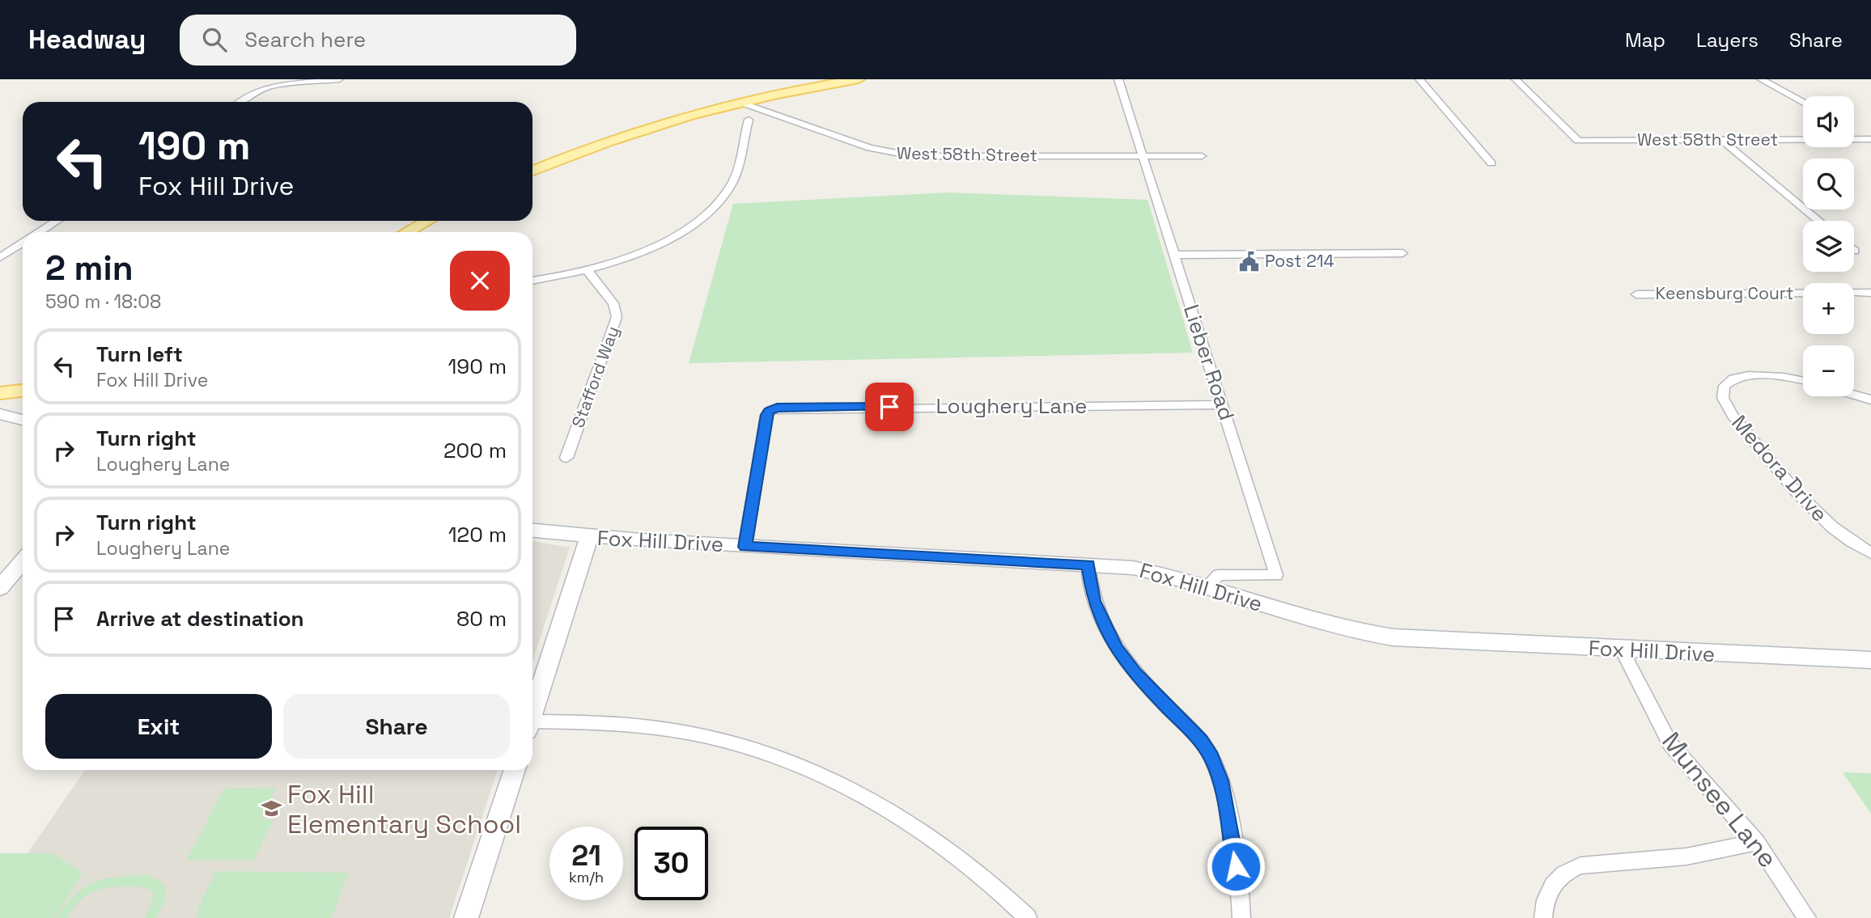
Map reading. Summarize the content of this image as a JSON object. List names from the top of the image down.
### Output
{
  "streets": {
    "street": [
      "West 58th Street",
      "Keensburg Court",
      "Lieber Road",
      "Stafford Way",
      "Loughery Lane",
      "Medora Drive",
      "Fox Hill Drive",
      "Munsee Lane"
    ]
  },
  "crossings": [
    ["West 58th Street", "Lieber Road"],
    ["Lieber Road", "Loughery Lane"],
    ["Lieber Road", "Fox Hill Drive"],
    ["Loughery Lane", "Fox Hill Drive"],
    ["Fox Hill Drive", "Munsee Lane"]
  ],
  "places": {
    "public building": ["Post 214"],
    "school or university": ["Fox Hill Elementary School"]
  },
  "page": {
    "header": "Headway",
    "search": "Search here",
    "nav": ["Map", "Layers", "Share"],
    "map_buttons": ["+", "−"],
    "turn": ["190 m", "Fox Hill Drive"],
    "heading": ["2 min", "590 m · 18:08"],
    "list": [
      {
        "name": "Turn left",
        "note": "Fox Hill Drive",
        "value": "190 m"
      },
      {
        "name": "Turn right",
        "note": "Loughery Lane",
        "value": "200 m"
      },
      {
        "name": "Turn right",
        "note": "Loughery Lane",
        "value": "120 m"
      },
      {
        "name": "Arrive at destination",
        "value": "80 m"
      }
    ],
    "buttons": ["Exit", "Share"],
    "speed": "21 km/h",
    "limit": "30"
  }
}
